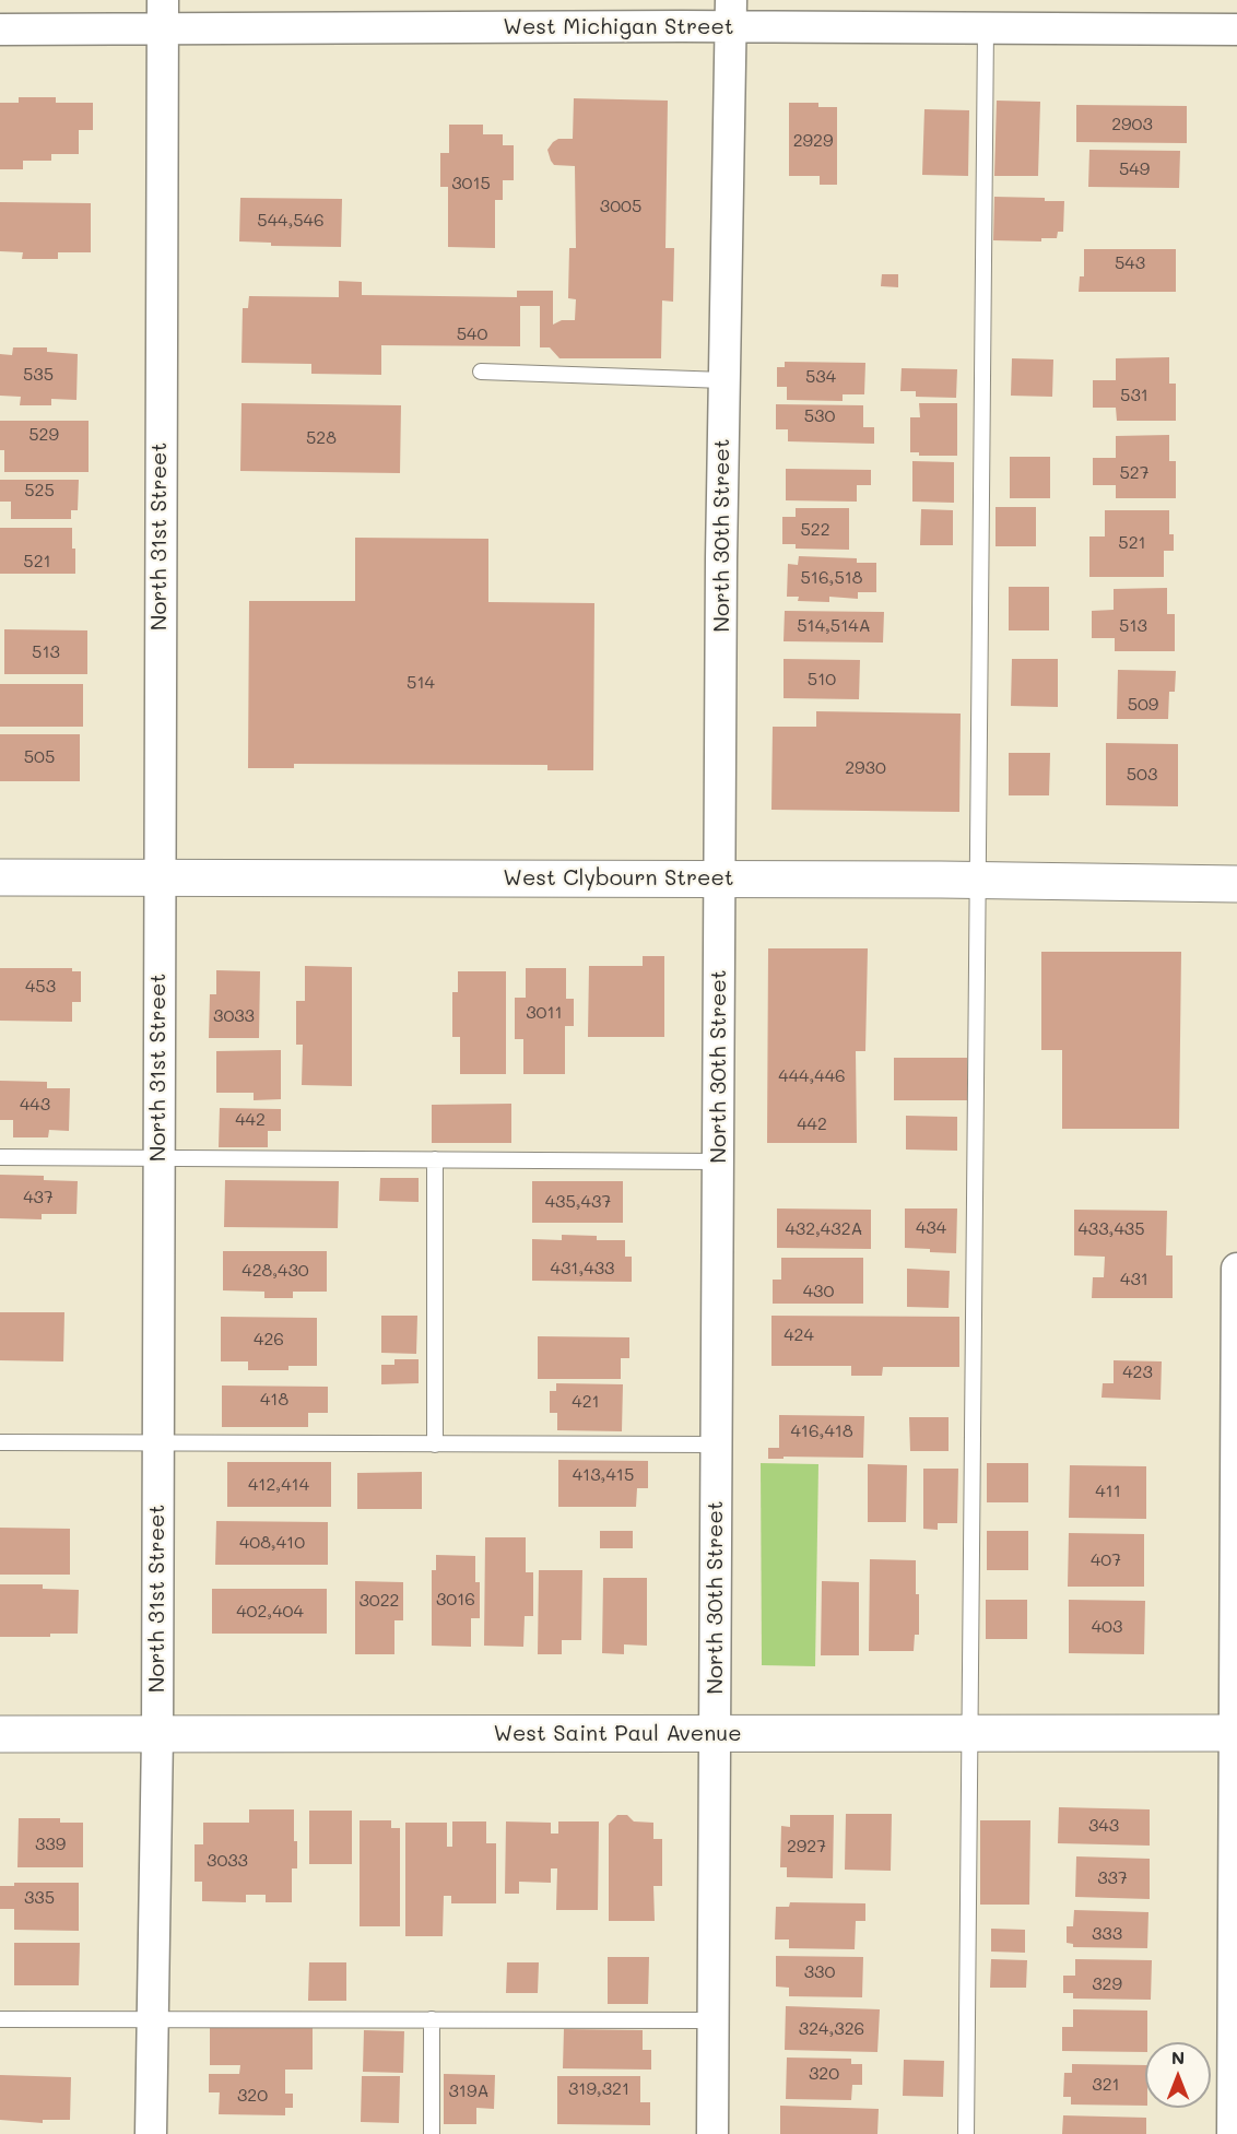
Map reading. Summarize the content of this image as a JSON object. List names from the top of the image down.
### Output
{
  "streets": {
    "street": [
      "West Michigan Street",
      "North 30th Street",
      "North 31st Street",
      "West Clybourn Street",
      "West Saint Paul Avenue"
    ]
  },
  "crossings": [
    ["West Michigan Street", "North 30th Street"],
    ["West Michigan Street", "North 31st Street"],
    ["North 30th Street", "West Clybourn Street"],
    ["North 30th Street", "West Saint Paul Avenue"],
    ["North 31st Street", "West Clybourn Street"],
    ["North 31st Street", "West Saint Paul Avenue"]
  ],
  "house_numbers": [
    "2903",
    "2929",
    "549",
    "3015",
    "3005",
    "544,546",
    "543",
    "540",
    "535",
    "534",
    "531",
    "530",
    "529",
    "528",
    "527",
    "525",
    "522",
    "521",
    "521",
    "516,518",
    "514,514A",
    "513",
    "513",
    "510",
    "514",
    "509",
    "505",
    "2930",
    "503",
    "453",
    "3011",
    "3033",
    "444,446",
    "443",
    "442",
    "442",
    "437",
    "435,437",
    "434",
    "432,432A",
    "433,435",
    "431,433",
    "428,430",
    "431",
    "430",
    "424",
    "426",
    "423",
    "418",
    "421",
    "416,418",
    "413,415",
    "412,414",
    "411",
    "408,410",
    "407",
    "3016",
    "3022",
    "402,404",
    "403",
    "343",
    "339",
    "2927",
    "3033",
    "337",
    "335",
    "333",
    "330",
    "329",
    "324,326",
    "320",
    "321",
    "319,321",
    "319A",
    "320"
  ],
  "north": "top"
}
